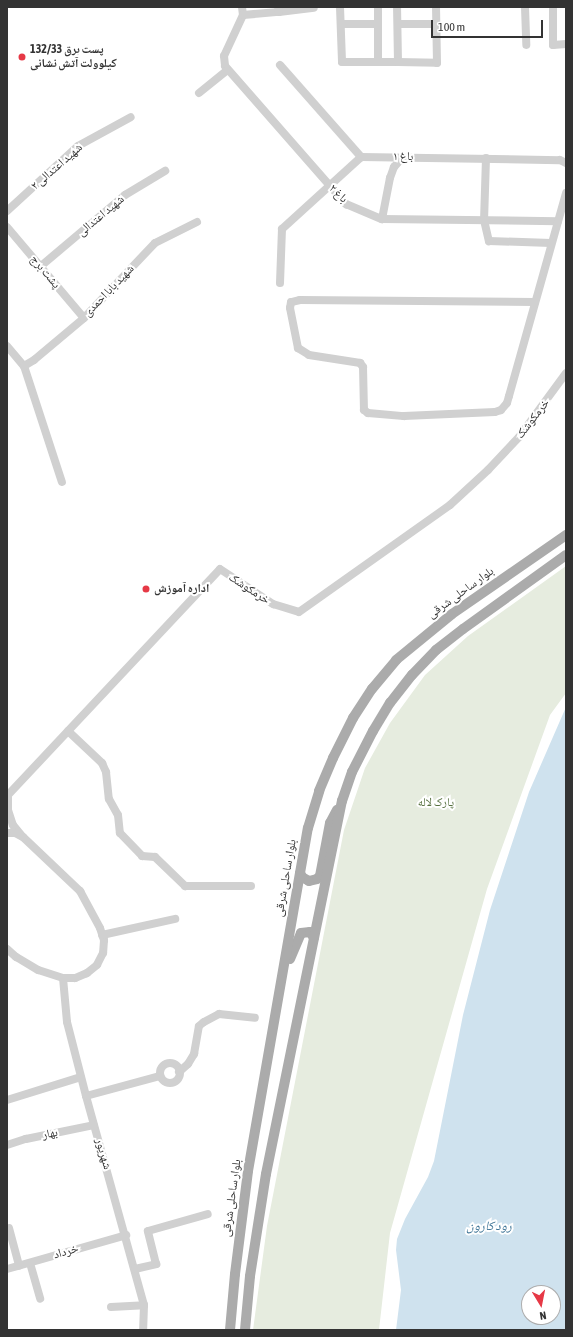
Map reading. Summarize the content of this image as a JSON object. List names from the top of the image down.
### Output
{
  "streets": {
    "main road": ["بلوار ساحلی شرقی"],
    "street": [
      "باغ ۱",
      "شهید اعتدالی ۲",
      "باغ ۲",
      "شهید اعتدالی",
      "پشت برج",
      "شهید بابا احمدی",
      "خرمکوشک",
      "بهار",
      "شهریور",
      "خرداد"
    ]
  },
  "crossings": [
    ["شهید اعتدالی", "پشت برج"],
    ["پشت برج", "شهید بابا احمدی"],
    ["بهار", "شهریور"],
    ["شهریور", "خرداد"]
  ],
  "water": ["رود کارون"],
  "parks": ["پارک لاله"],
  "places": ["پست برق 132/33 کیلوولت آتش نشانی", "اداره آموزش"],
  "scale_bar": "100 m",
  "north": "bottom"
}
